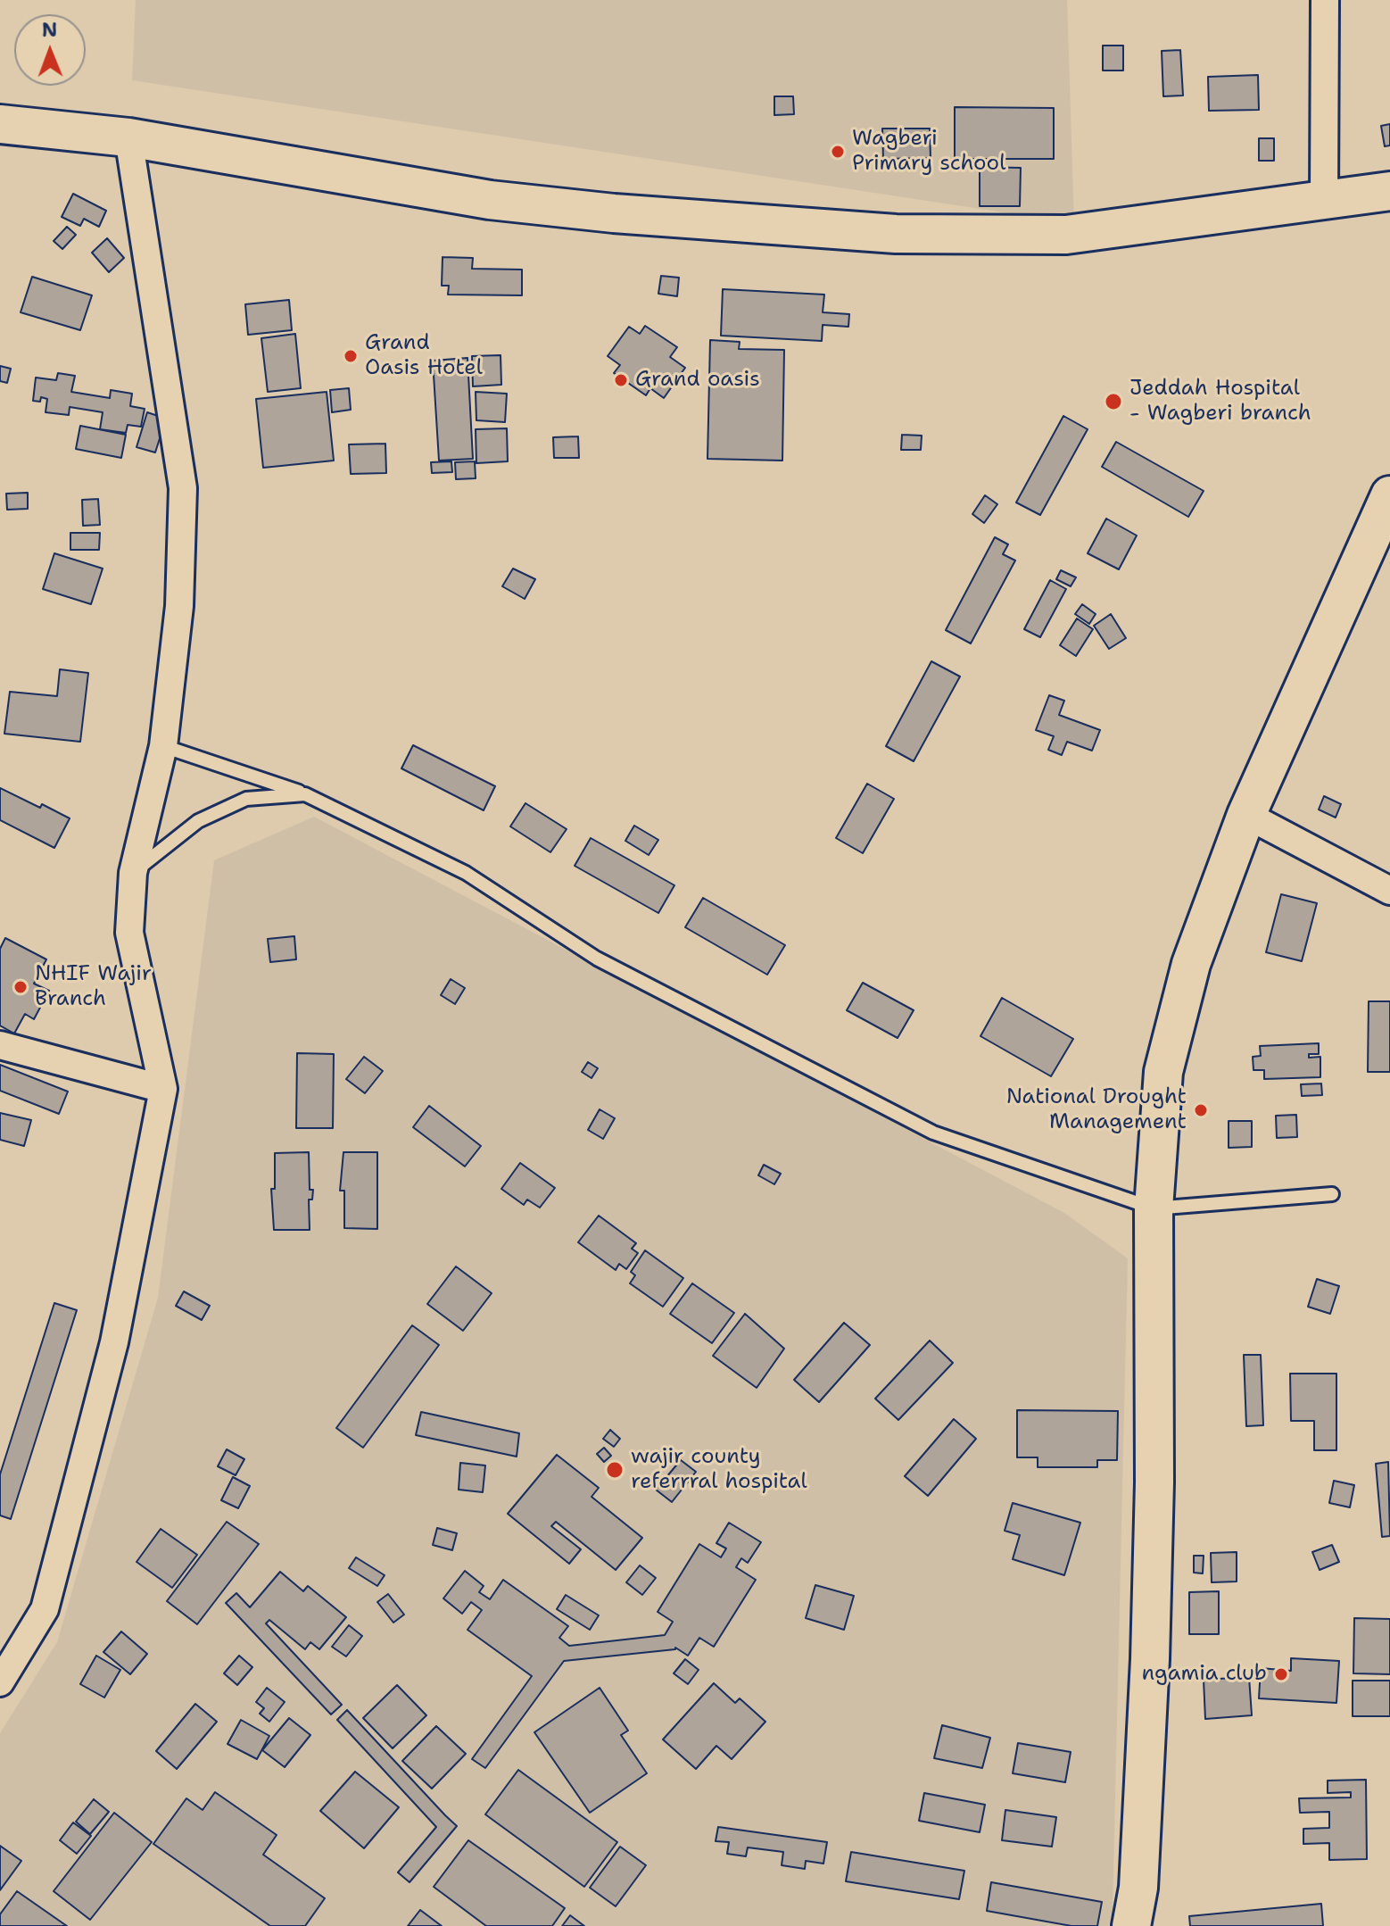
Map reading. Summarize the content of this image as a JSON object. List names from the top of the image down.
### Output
{
  "places": [
    "Wagberi Primary school",
    "Grand Oasis Hotel",
    "Grand oasis",
    "Jeddah Hospital - Wagberi branch",
    "NHIF Wajir Branch",
    "National Drought Management",
    "wajir county referrral hospital",
    "ngamia club"
  ],
  "north": "top"
}
